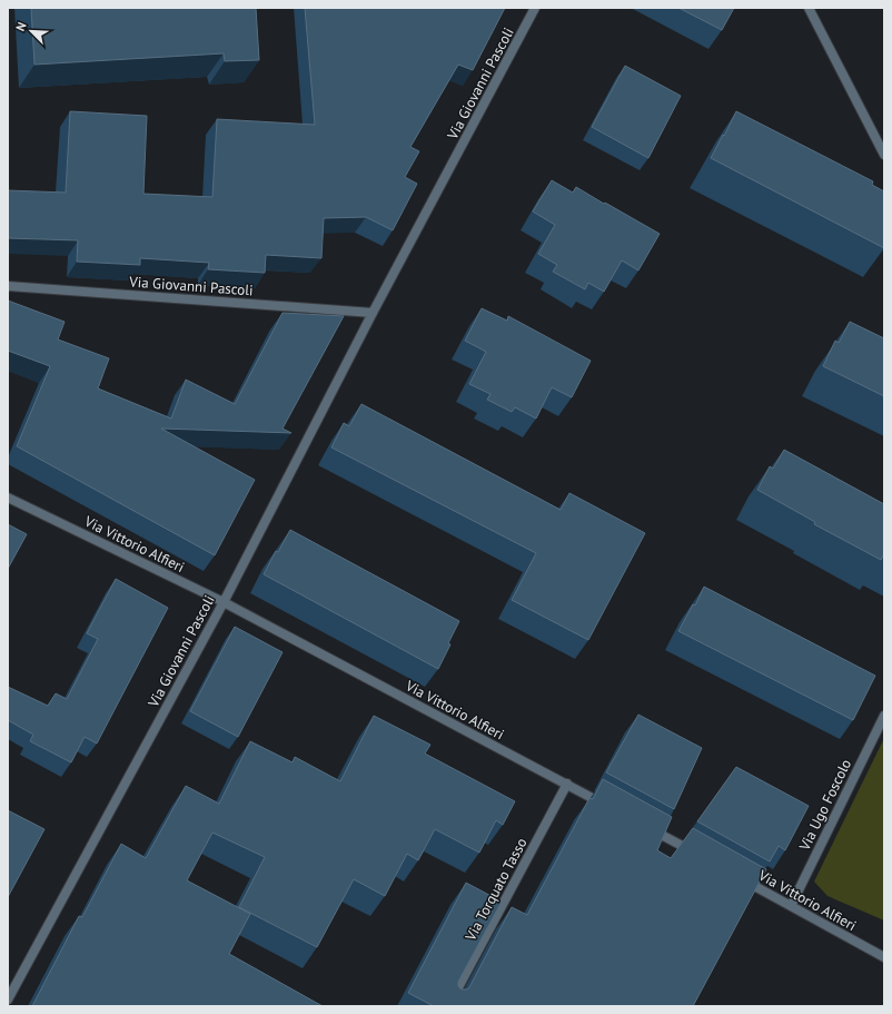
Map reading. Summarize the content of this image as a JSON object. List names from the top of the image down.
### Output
{
  "streets": {
    "street": [
      "Via Giovanni Pascoli",
      "Via Vittorio Alfieri",
      "Via Ugo Foscolo",
      "Via Torquato Tasso"
    ]
  },
  "crossings": [
    ["Via Giovanni Pascoli", "Via Vittorio Alfieri"],
    ["Via Vittorio Alfieri", "Via Ugo Foscolo"],
    ["Via Vittorio Alfieri", "Via Torquato Tasso"]
  ],
  "north": "top left"
}
